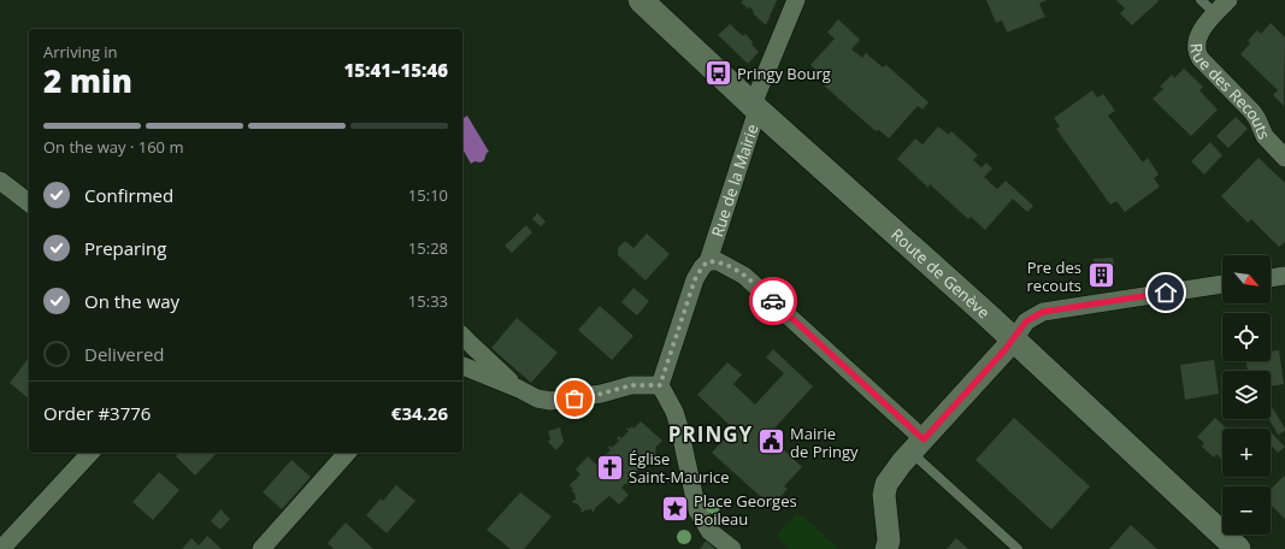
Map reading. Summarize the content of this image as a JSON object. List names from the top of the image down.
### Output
{
  "streets": {
    "main road": ["Route de Genève"],
    "street": ["Rue des Recouts", "Rue de la Mairie"]
  },
  "crossings": [
    ["Rue de la Mairie", "Route de Genève"]
  ],
  "districts": ["PRINGY"],
  "places": {
    "bus stop": ["Pringy Bourg"],
    "building": ["Pre des recouts"],
    "public building": ["Mairie de Pringy"],
    "church": ["Église Saint-Maurice"],
    "place": ["Place Georges Boileau"]
  },
  "north": "bottom right",
  "page": {
    "heading": ["2 min", "Arriving in", "15:41–15:46"],
    "panel": ["Order #3776", "€34.26"],
    "bar": "On the way · 160 m",
    "list": [
      ["Confirmed", "15:10"],
      ["Preparing", "15:28"],
      ["On the way", "15:33"],
      "Delivered"
    ],
    "map_buttons": ["+", "−"]
  }
}
